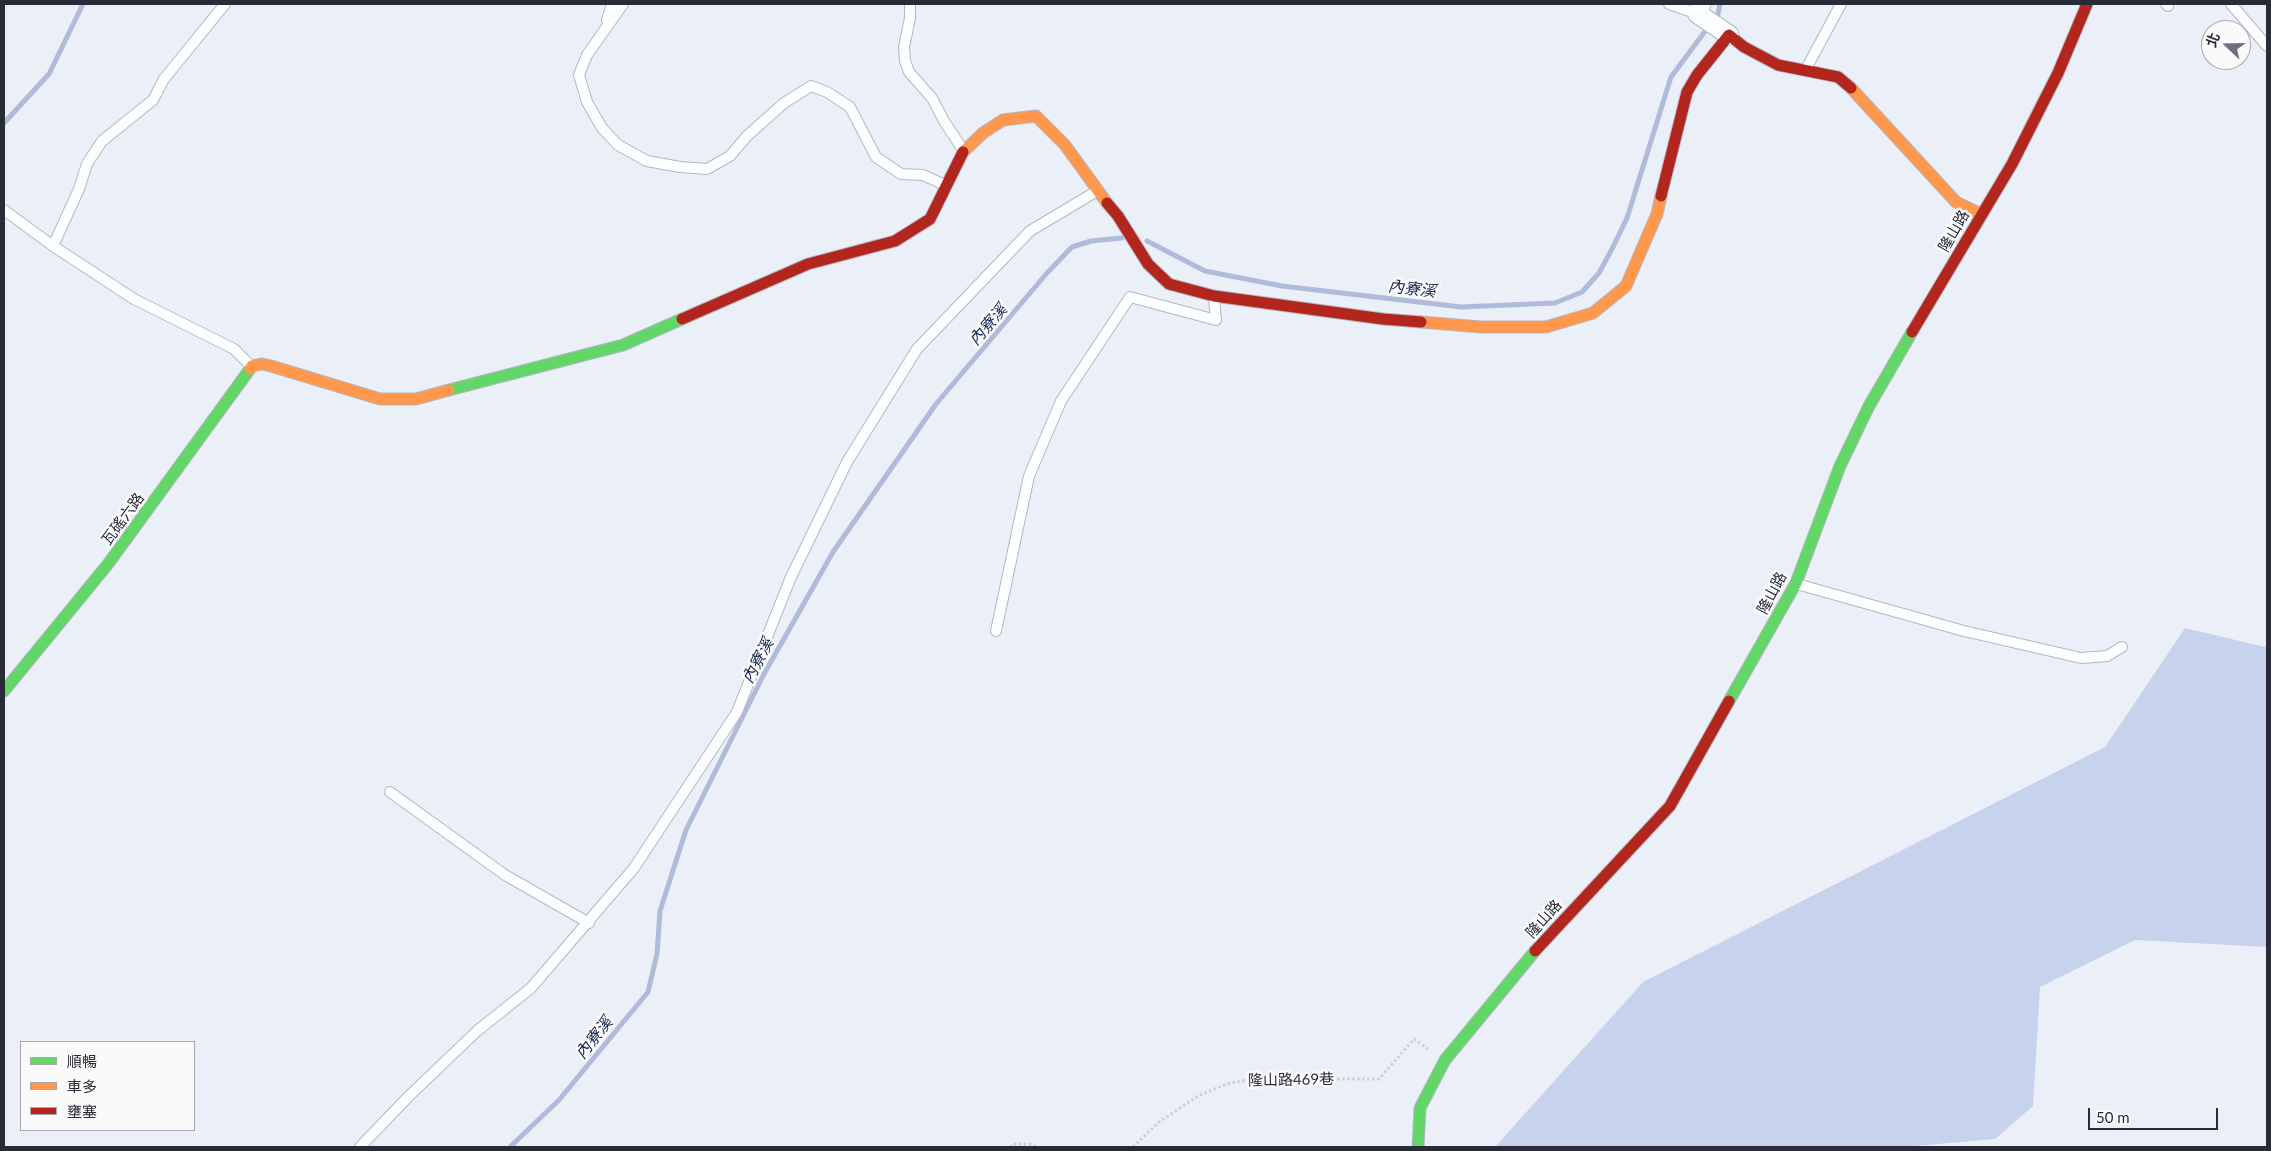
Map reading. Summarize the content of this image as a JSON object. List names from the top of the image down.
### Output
{
  "streets": {
    "street": ["隆山路", "瓦磘六路"],
    "path": ["隆山路469巷"]
  },
  "crossings": [
    ["隆山路", "隆山路469巷"]
  ],
  "water": ["內寮溪"],
  "legend": ["順暢", "車多", "壅塞"],
  "scale_bar": "50 m",
  "north": "left"
}
